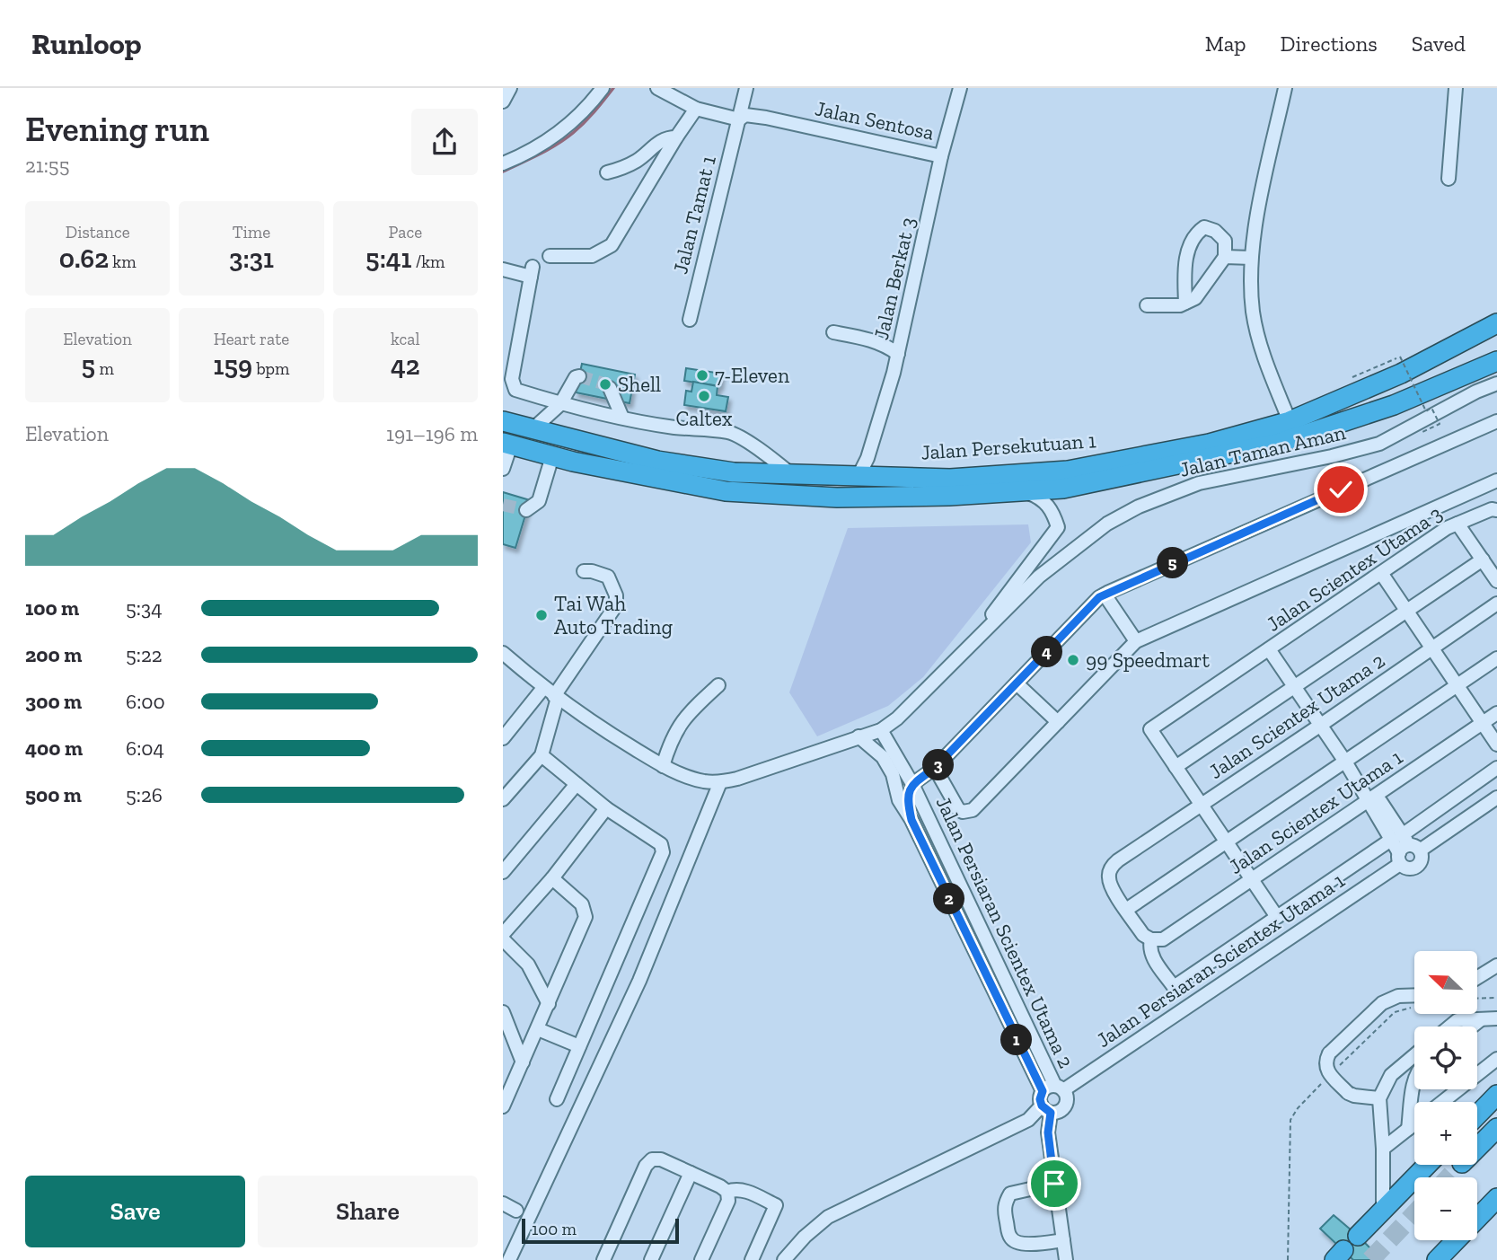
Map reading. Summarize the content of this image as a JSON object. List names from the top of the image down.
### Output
{
  "streets": {
    "highway": ["Jalan Persekutuan 1"],
    "street": [
      "Jalan Sentosa",
      "Jalan Tamat 1",
      "Jalan Berkat 3",
      "Jalan Taman Aman",
      "Jalan Scientex Utama 3",
      "Jalan Scientex Utama 2",
      "Jalan Scientex Utama 1",
      "Jalan Persiaran Scientex Utama 2",
      "Jalan Persiaran Scientex Utama 1"
    ]
  },
  "crossings": [
    ["Jalan Sentosa", "Jalan Tamat 1"],
    ["Jalan Sentosa", "Jalan Berkat 3"],
    ["Jalan Berkat 3", "Jalan Persekutuan 1"],
    ["Jalan Persekutuan 1", "Jalan Taman Aman"],
    ["Jalan Taman Aman", "Jalan Persiaran Scientex Utama 2"],
    ["Jalan Persiaran Scientex Utama 2", "Jalan Persiaran Scientex Utama 1"]
  ],
  "places": [
    "7-Eleven",
    "Shell",
    "Caltex",
    "Tai Wah Auto Trading",
    "99 Speedmart"
  ],
  "scale_bar": "100 m",
  "north": "top left",
  "page": {
    "header": "Runloop",
    "nav": ["Map", "Directions", "Saved"],
    "heading": ["Evening run", "21:55"],
    "stats": [
      ["Distance", "0.62 km"],
      ["Time", "3:31"],
      ["Pace", "5:41 /km"],
      ["Elevation", "5 m"],
      ["Heart rate", "159 bpm"],
      ["kcal", "42"]
    ],
    "chart": ["Elevation", "191–196 m"],
    "pins": [
      "5",
      "4",
      "3",
      "2",
      "1"
    ],
    "list": [
      {
        "name": "100 m",
        "note": "5:34"
      },
      {
        "name": "200 m",
        "note": "5:22"
      },
      {
        "name": "300 m",
        "note": "6:00"
      },
      {
        "name": "400 m",
        "note": "6:04"
      },
      {
        "name": "500 m",
        "note": "5:26"
      }
    ],
    "map_buttons": ["+", "−"],
    "buttons": ["Save", "Share"],
    "scale": "100 m"
  }
}
